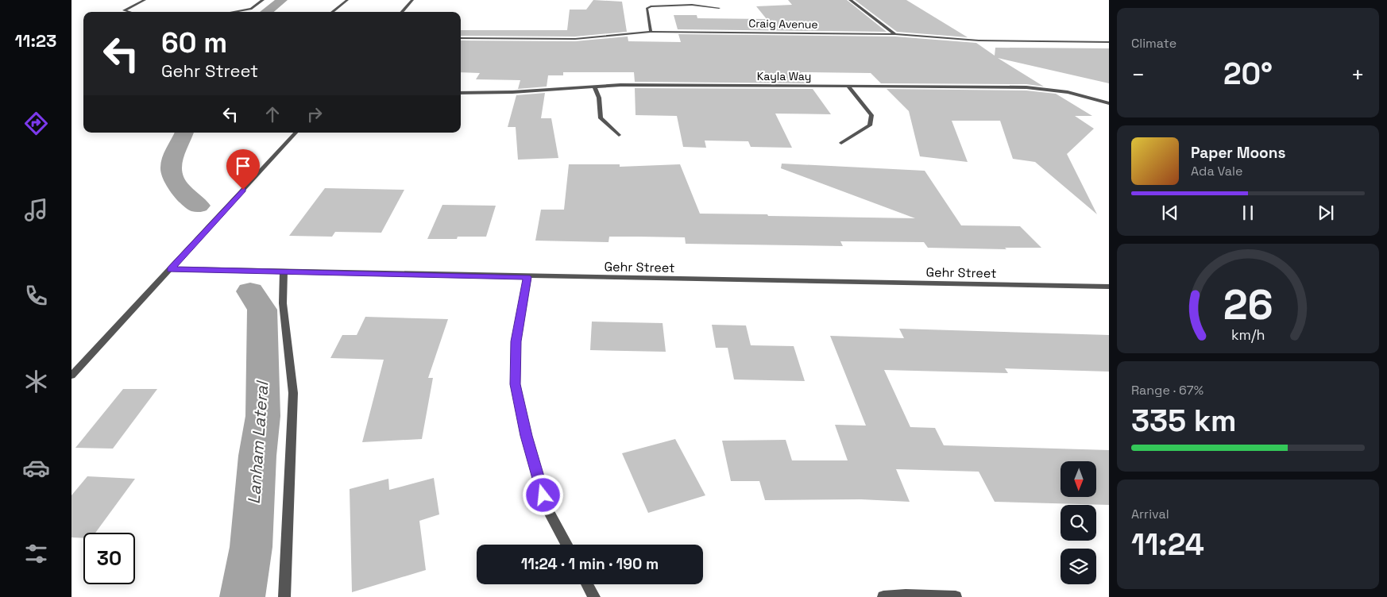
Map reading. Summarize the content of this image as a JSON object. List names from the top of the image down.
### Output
{
  "streets": {
    "street": ["Craig Avenue", "Kayla Way", "Gehr Street"]
  },
  "water": ["Lanham Lateral"],
  "north": "bottom",
  "page": {
    "tabs": "11:23",
    "tile": [
      "Climate",
      ["Range · 67%", "335 km"],
      ["Arrival", "11:24"]
    ],
    "turn": ["60 m", "Gehr Street"],
    "heat": ["−", "20°", "+"],
    "song": ["Paper Moons", "Ada Vale"],
    "limit": "30",
    "trip": "11:24 · 1 min · 190 m",
    "gauge": ["26", "km/h"]
  }
}
